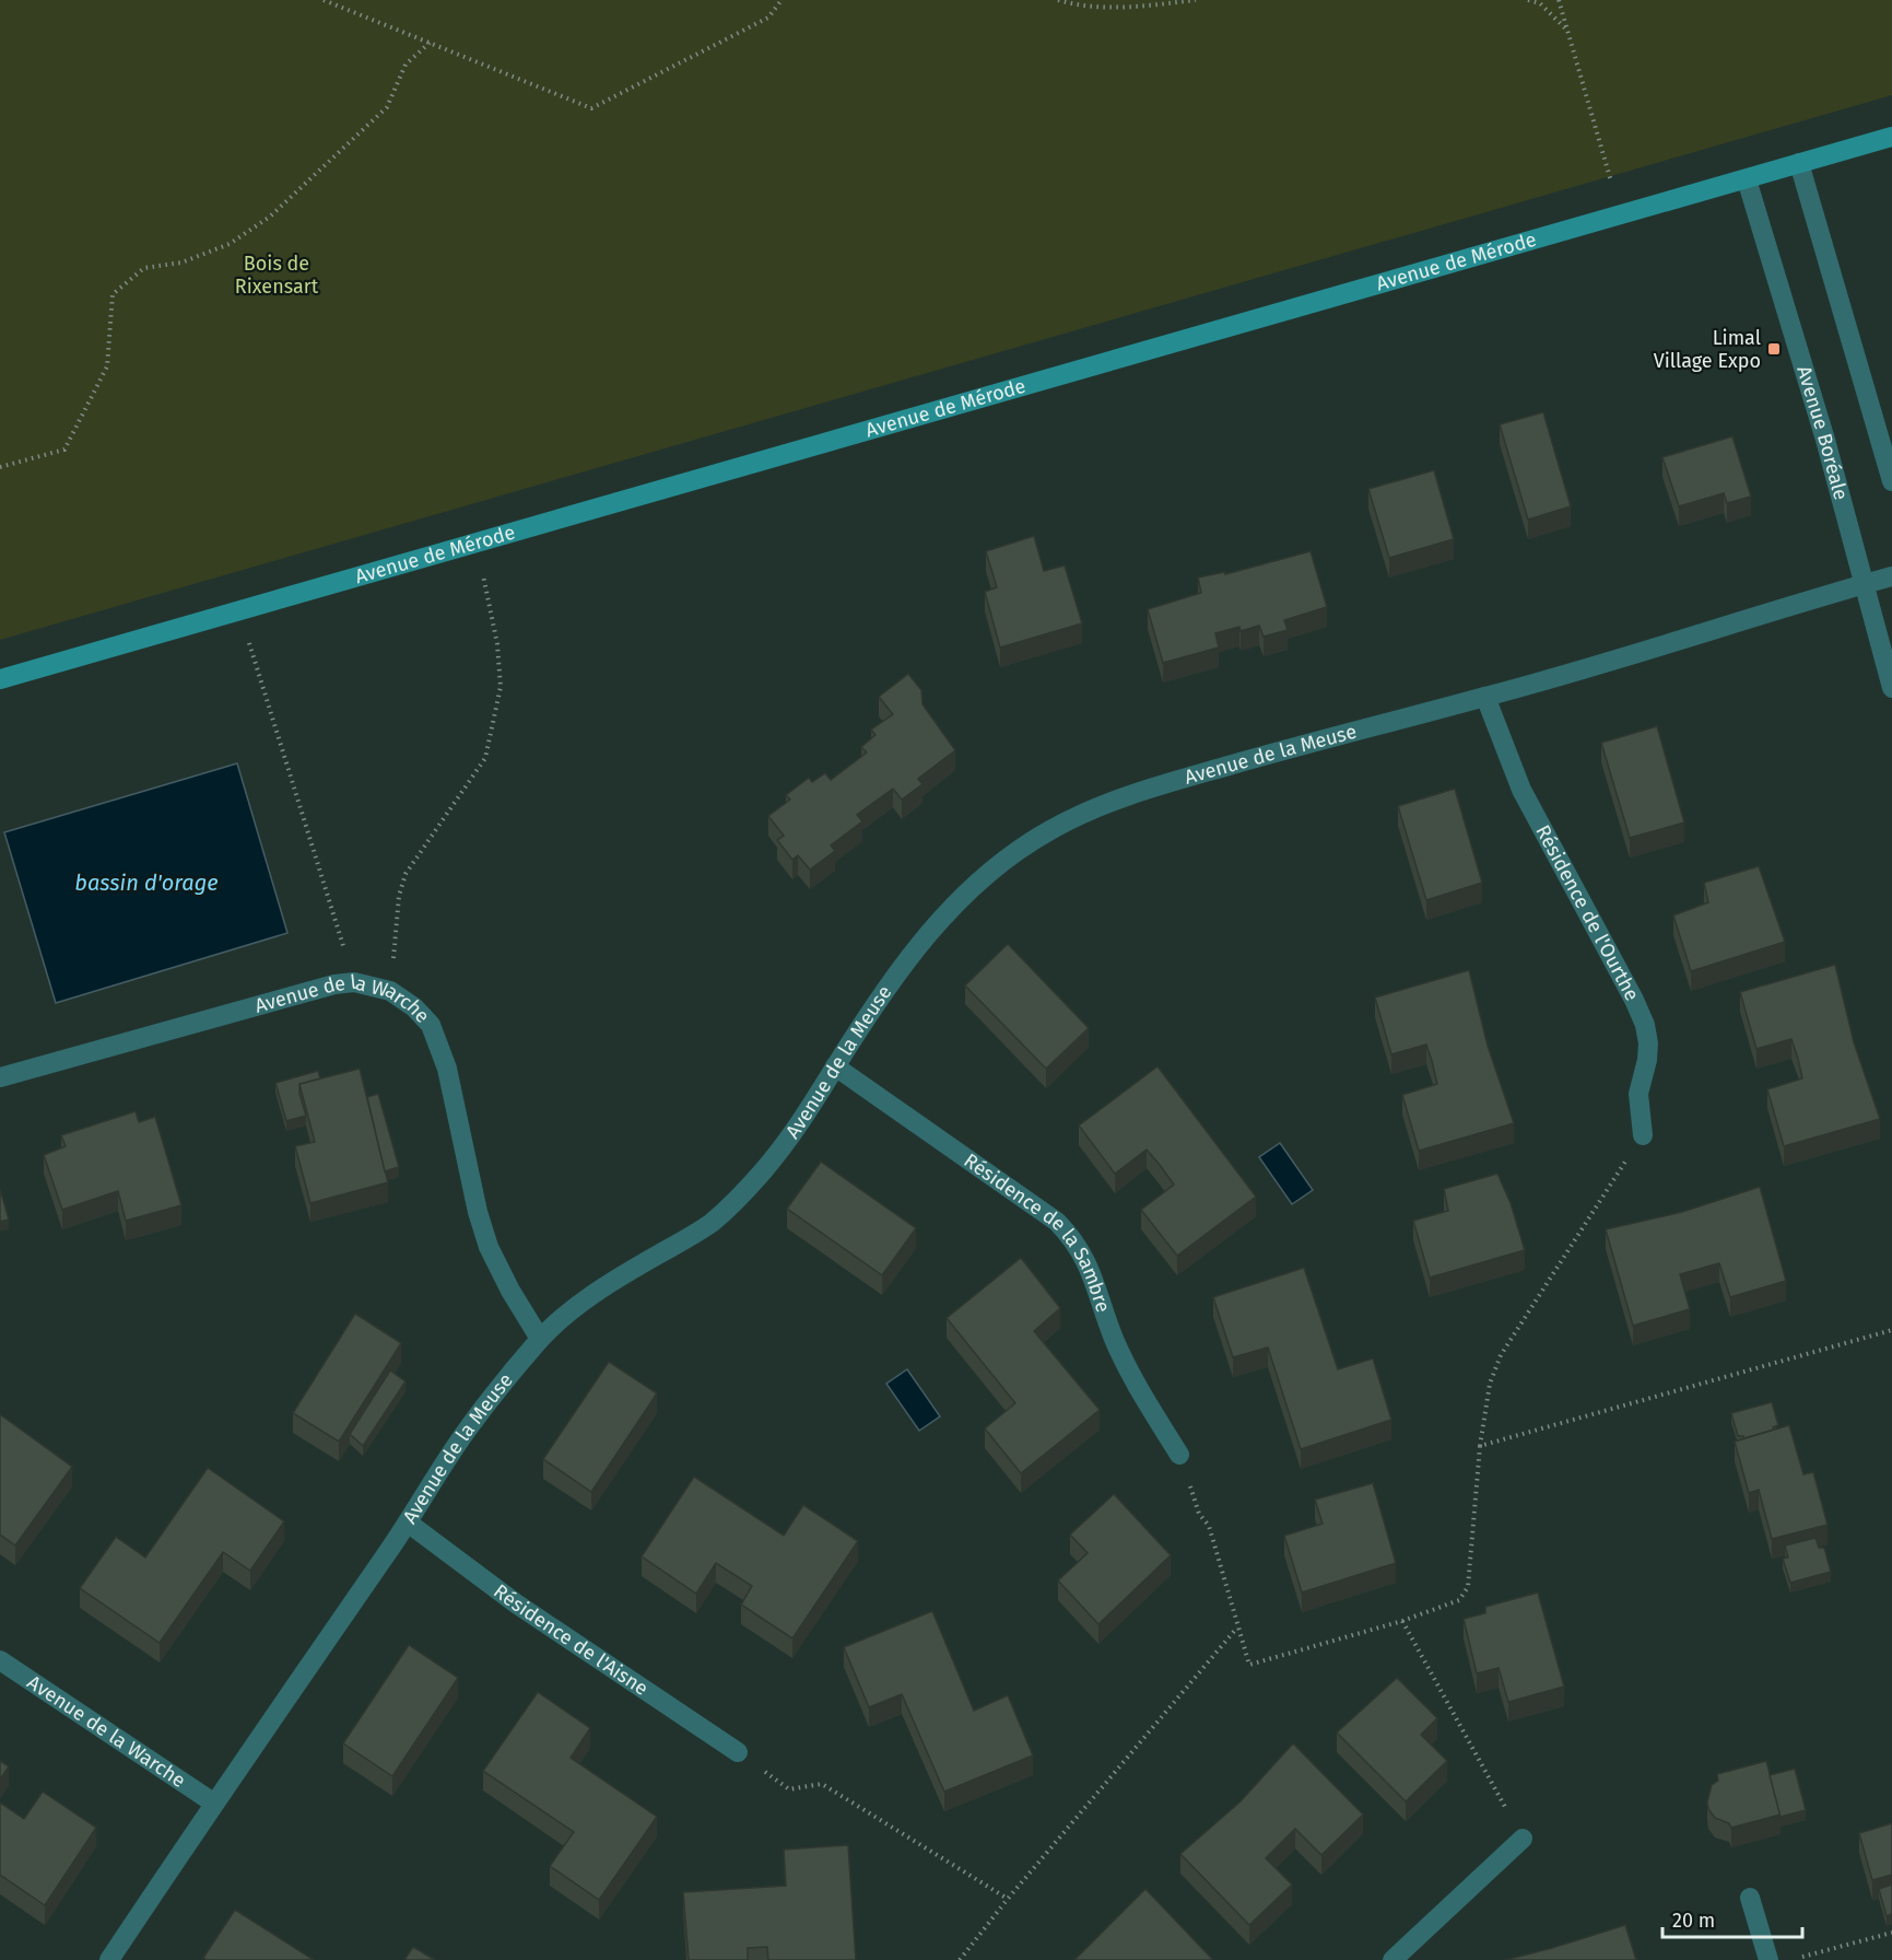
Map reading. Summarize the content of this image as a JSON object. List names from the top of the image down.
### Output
{
  "streets": {
    "street": [
      "Avenue de Mérode",
      "Avenue Boréale",
      "Avenue de la Meuse",
      "Résidence de l'Ourthe",
      "Avenue de la Warche",
      "Résidence de la Sambre",
      "Résidence de l'Aisne"
    ]
  },
  "crossings": [
    ["Avenue de Mérode", "Avenue Boréale"],
    ["Avenue Boréale", "Avenue de la Meuse"],
    ["Avenue de la Meuse", "Résidence de l'Ourthe"],
    ["Avenue de la Meuse", "Avenue de la Warche"],
    ["Avenue de la Meuse", "Résidence de la Sambre"],
    ["Avenue de la Meuse", "Résidence de l'Aisne"]
  ],
  "water": ["bassin d'orage"],
  "parks": ["Bois de Rixensart"],
  "places": {
    "transit": ["Limal Village Expo"]
  },
  "scale_bar": "20 m"
}
